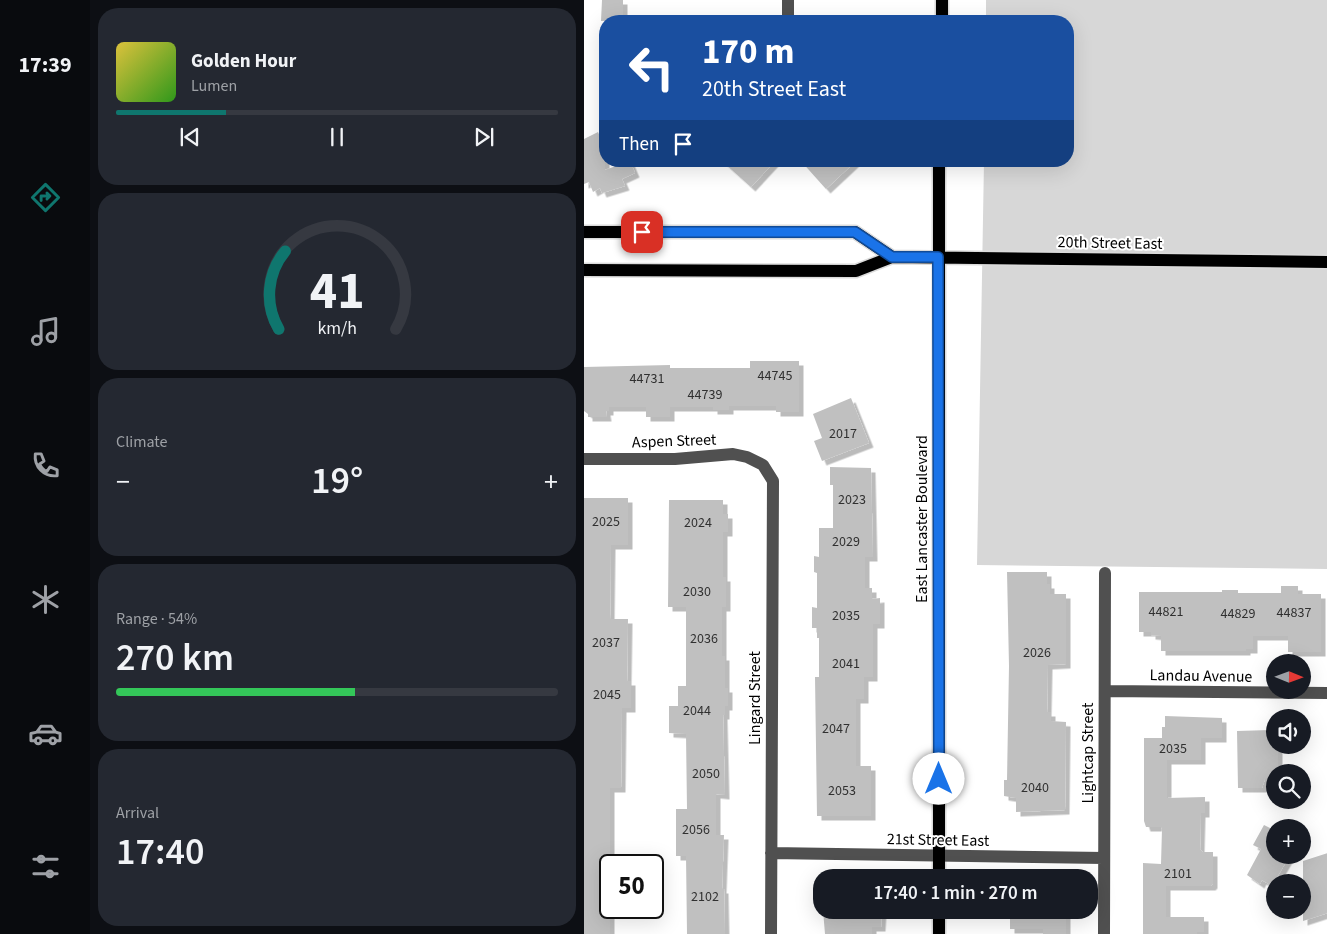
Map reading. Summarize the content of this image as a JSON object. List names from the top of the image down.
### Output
{
  "streets": {
    "main road": ["20th Street East", "East Lancaster Boulevard"],
    "street": [
      "Aspen Street",
      "Landau Avenue",
      "Lingard Street",
      "Lightcap Street",
      "21st Street East"
    ]
  },
  "crossings": [
    ["20th Street East", "East Lancaster Boulevard"],
    ["Aspen Street", "Lingard Street"],
    ["East Lancaster Boulevard", "21st Street East"],
    ["Landau Avenue", "Lightcap Street"],
    ["Lingard Street", "21st Street East"],
    ["Lightcap Street", "21st Street East"]
  ],
  "house_numbers": [
    "44745",
    "44731",
    "44739",
    "2017",
    "2023",
    "2025",
    "2024",
    "2029",
    "2030",
    "44821",
    "44837",
    "44829",
    "2035",
    "2036",
    "2037",
    "2026",
    "2041",
    "2045",
    "2044",
    "2047",
    "2035",
    "2050",
    "2040",
    "2053",
    "2056",
    "2101",
    "2102"
  ],
  "north": "right",
  "page": {
    "tabs": "17:39",
    "turn": ["170 m", "20th Street East"],
    "song": ["Golden Hour", "Lumen"],
    "then": "Then",
    "tile": [
      "Climate",
      ["Range · 54%", "270 km"],
      ["Arrival", "17:40"]
    ],
    "heat": ["−", "19°", "+"],
    "map_buttons": ["+", "−"],
    "limit": "50",
    "trip": "17:40 · 1 min · 270 m",
    "gauge": ["41", "km/h"]
  }
}
